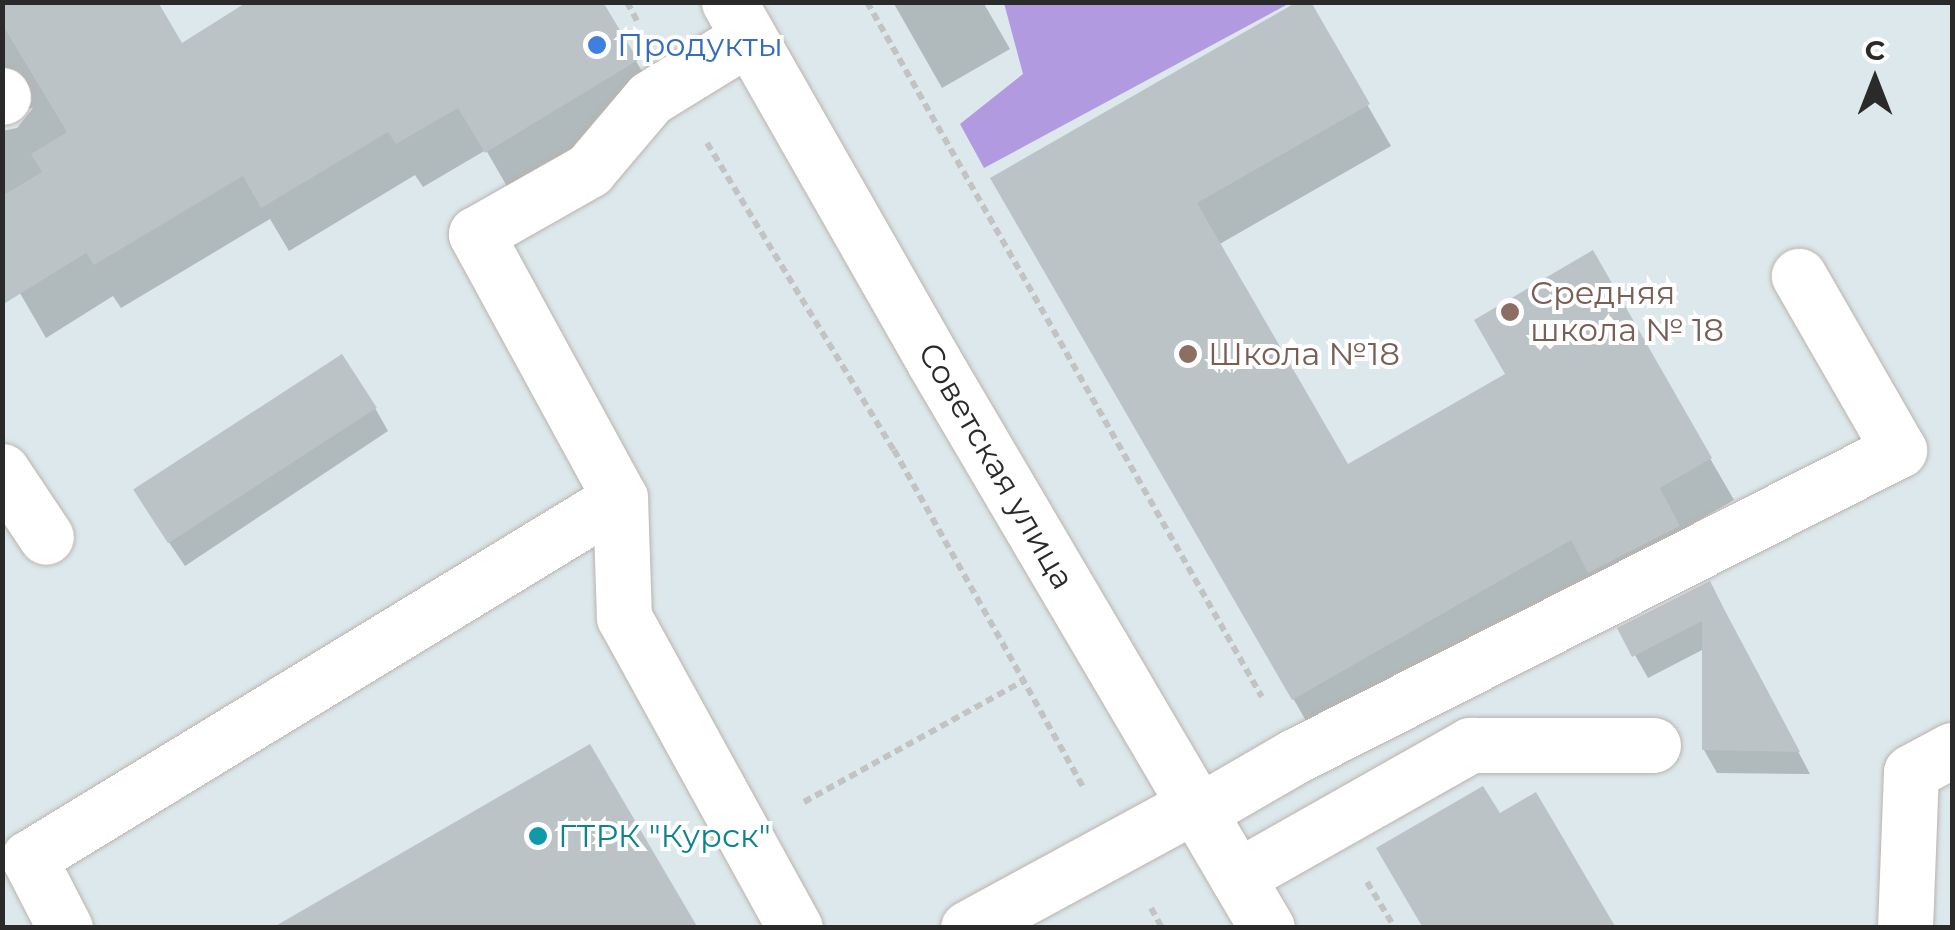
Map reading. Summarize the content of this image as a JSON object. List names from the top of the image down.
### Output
{
  "streets": {
    "street": ["Советская улица"]
  },
  "places": [
    "Продукты",
    "Средняя школа № 18",
    "Школа №18",
    "ГТРК \"Курск\""
  ],
  "north": "top"
}
